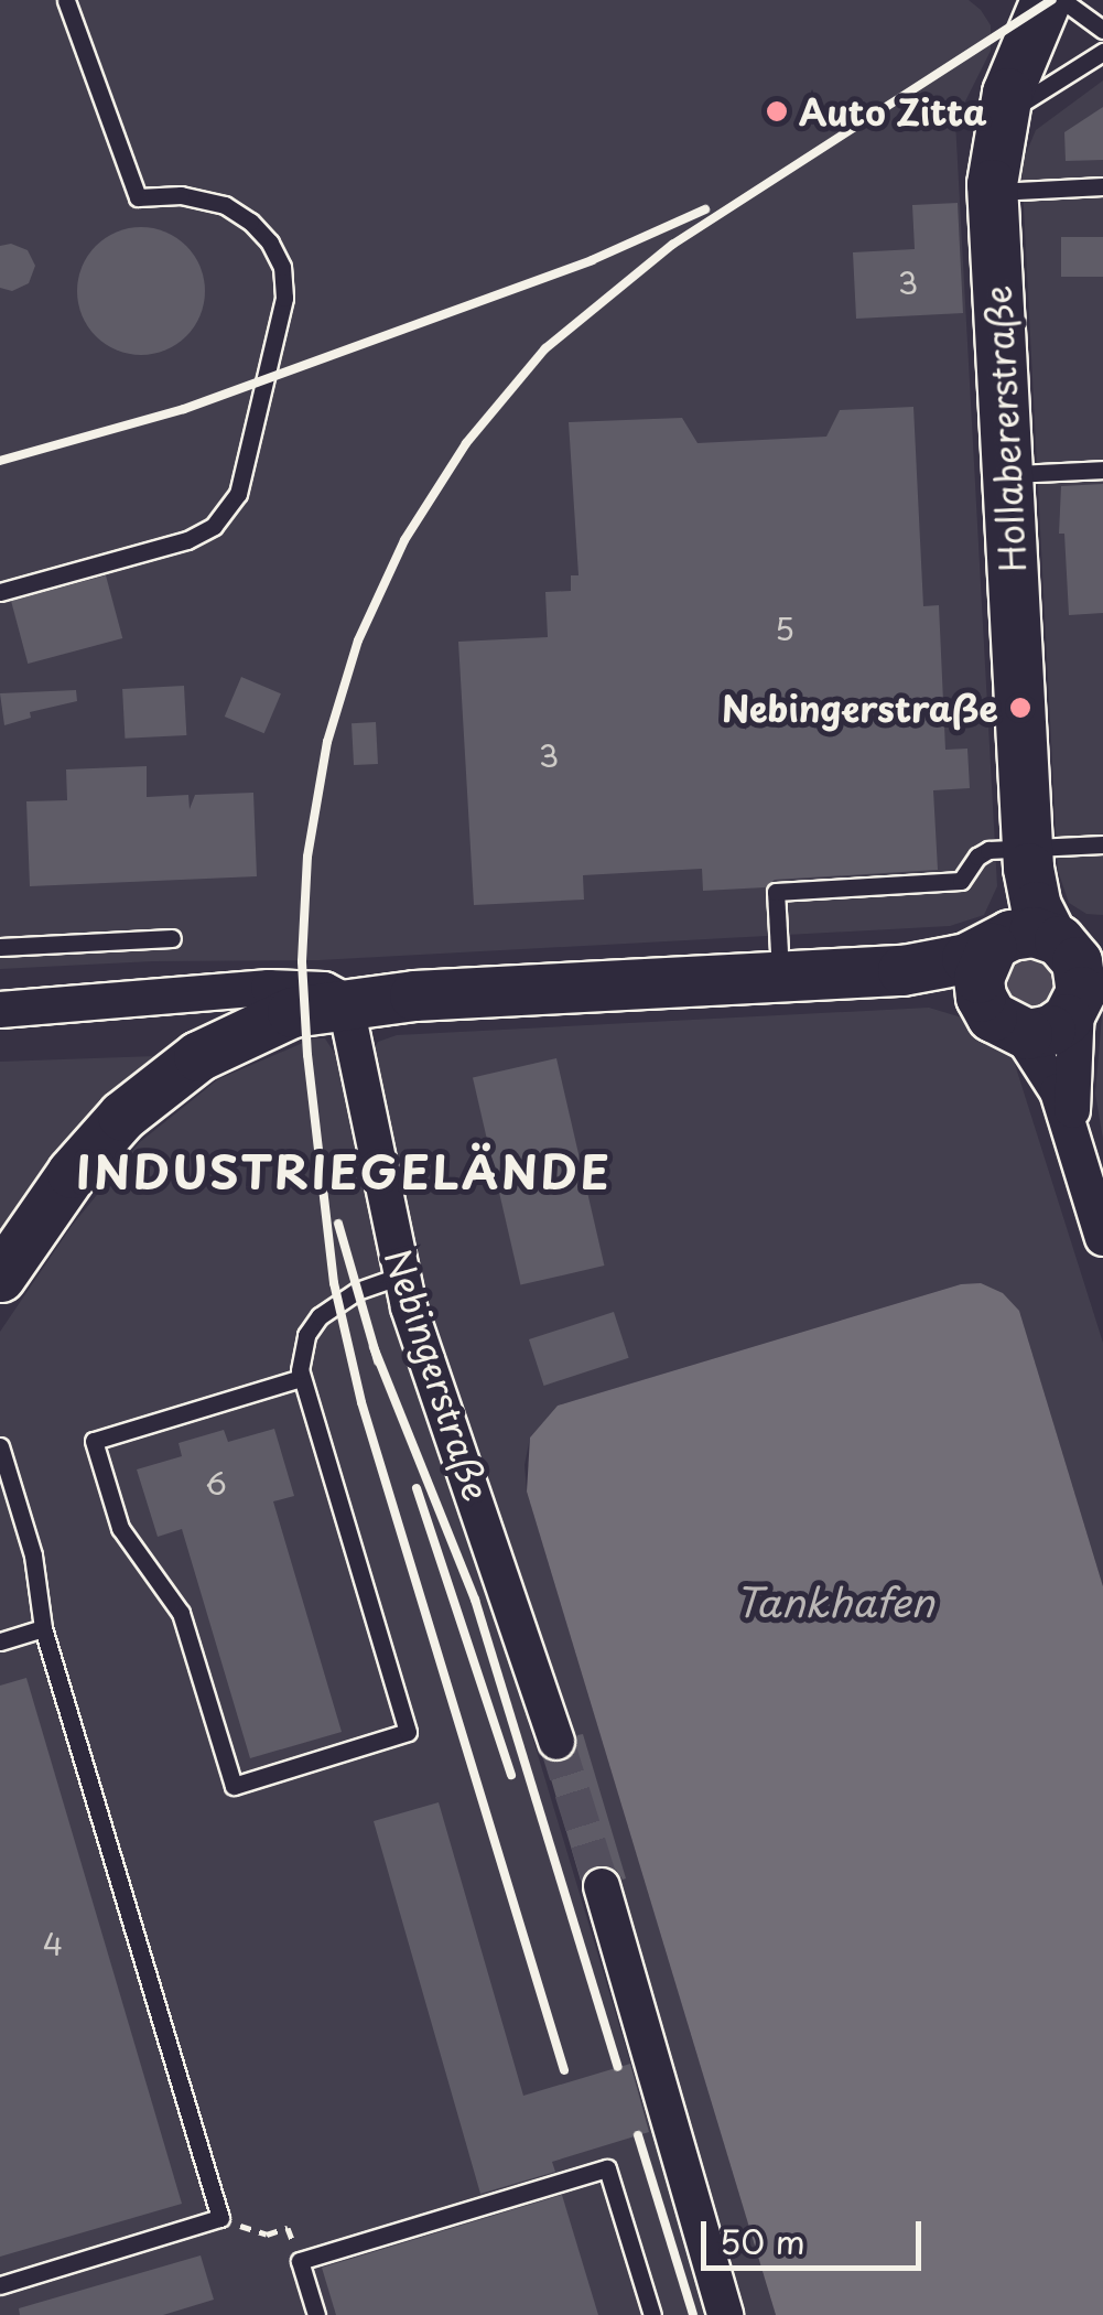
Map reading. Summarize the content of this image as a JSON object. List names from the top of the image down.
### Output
{
  "streets": {
    "street": ["Hollabererstraße", "Nebingerstraße"]
  },
  "districts": ["INDUSTRIEGELÄNDE"],
  "water": ["Tankhafen"],
  "places": ["Auto Zitta", "Nebingerstraße"],
  "house_numbers": [
    "3",
    "5",
    "3",
    "6",
    "4"
  ],
  "scale_bar": "50 m"
}
